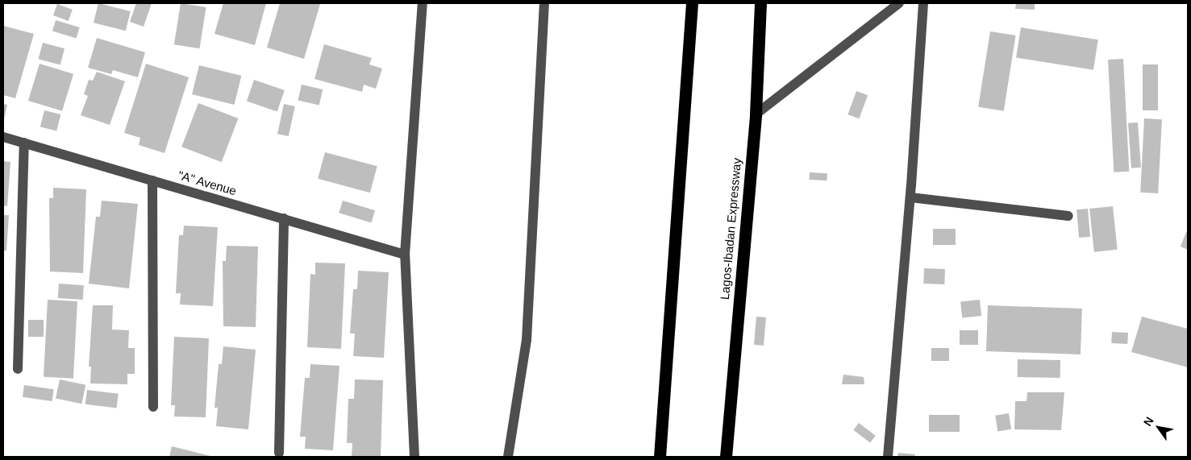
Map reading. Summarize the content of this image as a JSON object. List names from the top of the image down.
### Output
{
  "streets": {
    "highway": ["Lagos-Ibadan Expressway"],
    "street": ["\"A\" Avenue"]
  },
  "north": "top left"
}
